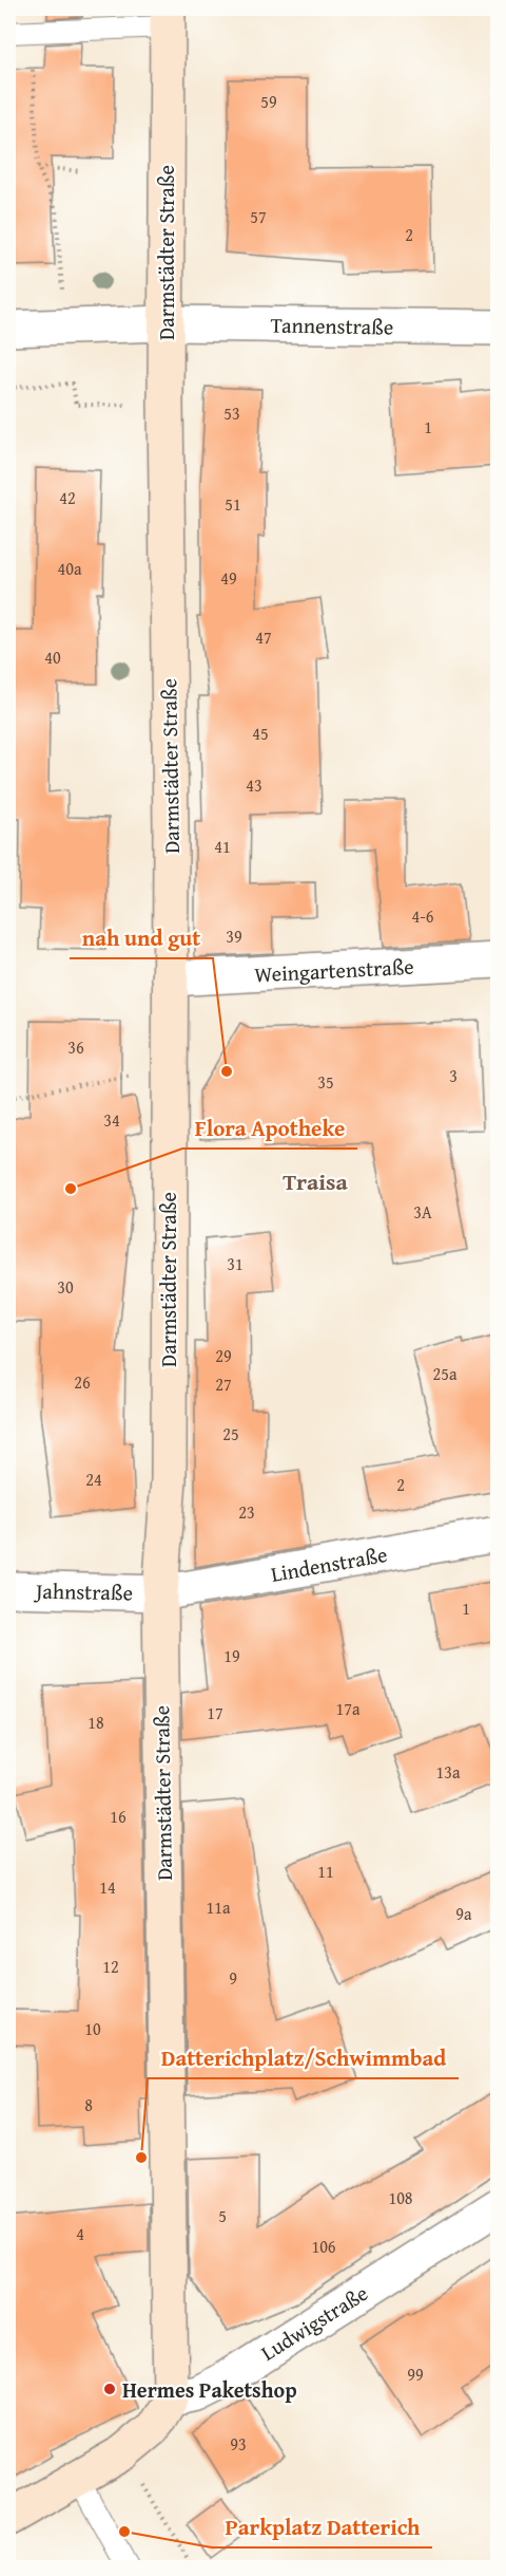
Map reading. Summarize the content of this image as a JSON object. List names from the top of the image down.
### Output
{
  "streets": {
    "street": [
      "Darmstädter Straße",
      "Tannenstraße",
      "Weingartenstraße",
      "Lindenstraße",
      "Jahnstraße",
      "Ludwigstraße"
    ]
  },
  "crossings": [
    ["Darmstädter Straße", "Tannenstraße"],
    ["Darmstädter Straße", "Weingartenstraße"],
    ["Darmstädter Straße", "Lindenstraße"],
    ["Darmstädter Straße", "Jahnstraße"],
    ["Darmstädter Straße", "Ludwigstraße"],
    ["Lindenstraße", "Jahnstraße"]
  ],
  "districts": ["Traisa"],
  "places": [
    "nah und gut",
    "Flora Apotheke",
    "Datterichplatz/Schwimmbad",
    "Hermes Paketshop",
    "Parkplatz Datterich"
  ],
  "house_numbers": [
    "59",
    "57",
    "2",
    "53",
    "1",
    "42",
    "51",
    "40a",
    "49",
    "47",
    "40",
    "45",
    "43",
    "41",
    "4-6",
    "39",
    "36",
    "3",
    "35",
    "34",
    "3A",
    "31",
    "30",
    "29",
    "25a",
    "26",
    "27",
    "25",
    "24",
    "2",
    "23",
    "1",
    "19",
    "17a",
    "17",
    "18",
    "13a",
    "16",
    "11",
    "14",
    "11a",
    "9a",
    "12",
    "9",
    "10",
    "8",
    "108",
    "5",
    "4",
    "106",
    "99",
    "93"
  ]
}
